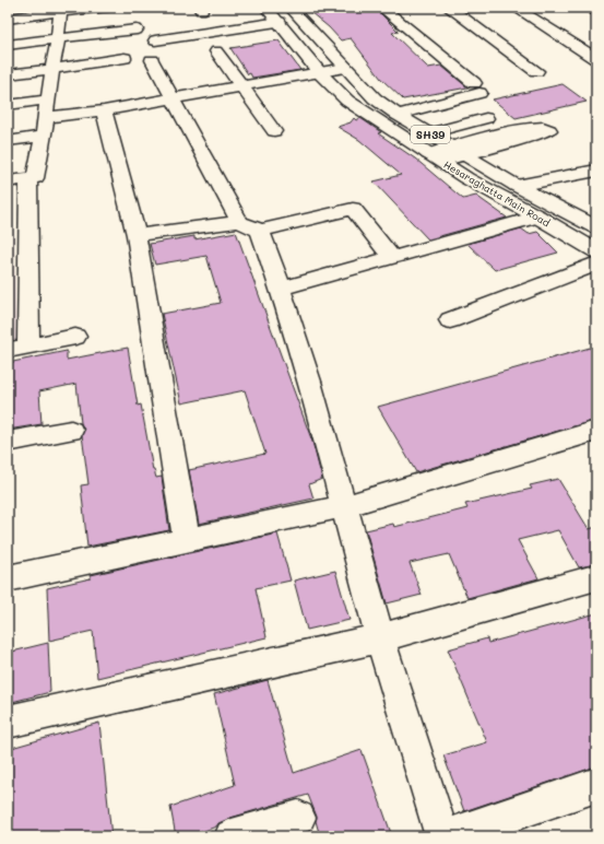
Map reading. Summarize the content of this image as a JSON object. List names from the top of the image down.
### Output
{
  "streets": {
    "street": ["SH39", "Hesaraghatta Main Road"]
  }
}
